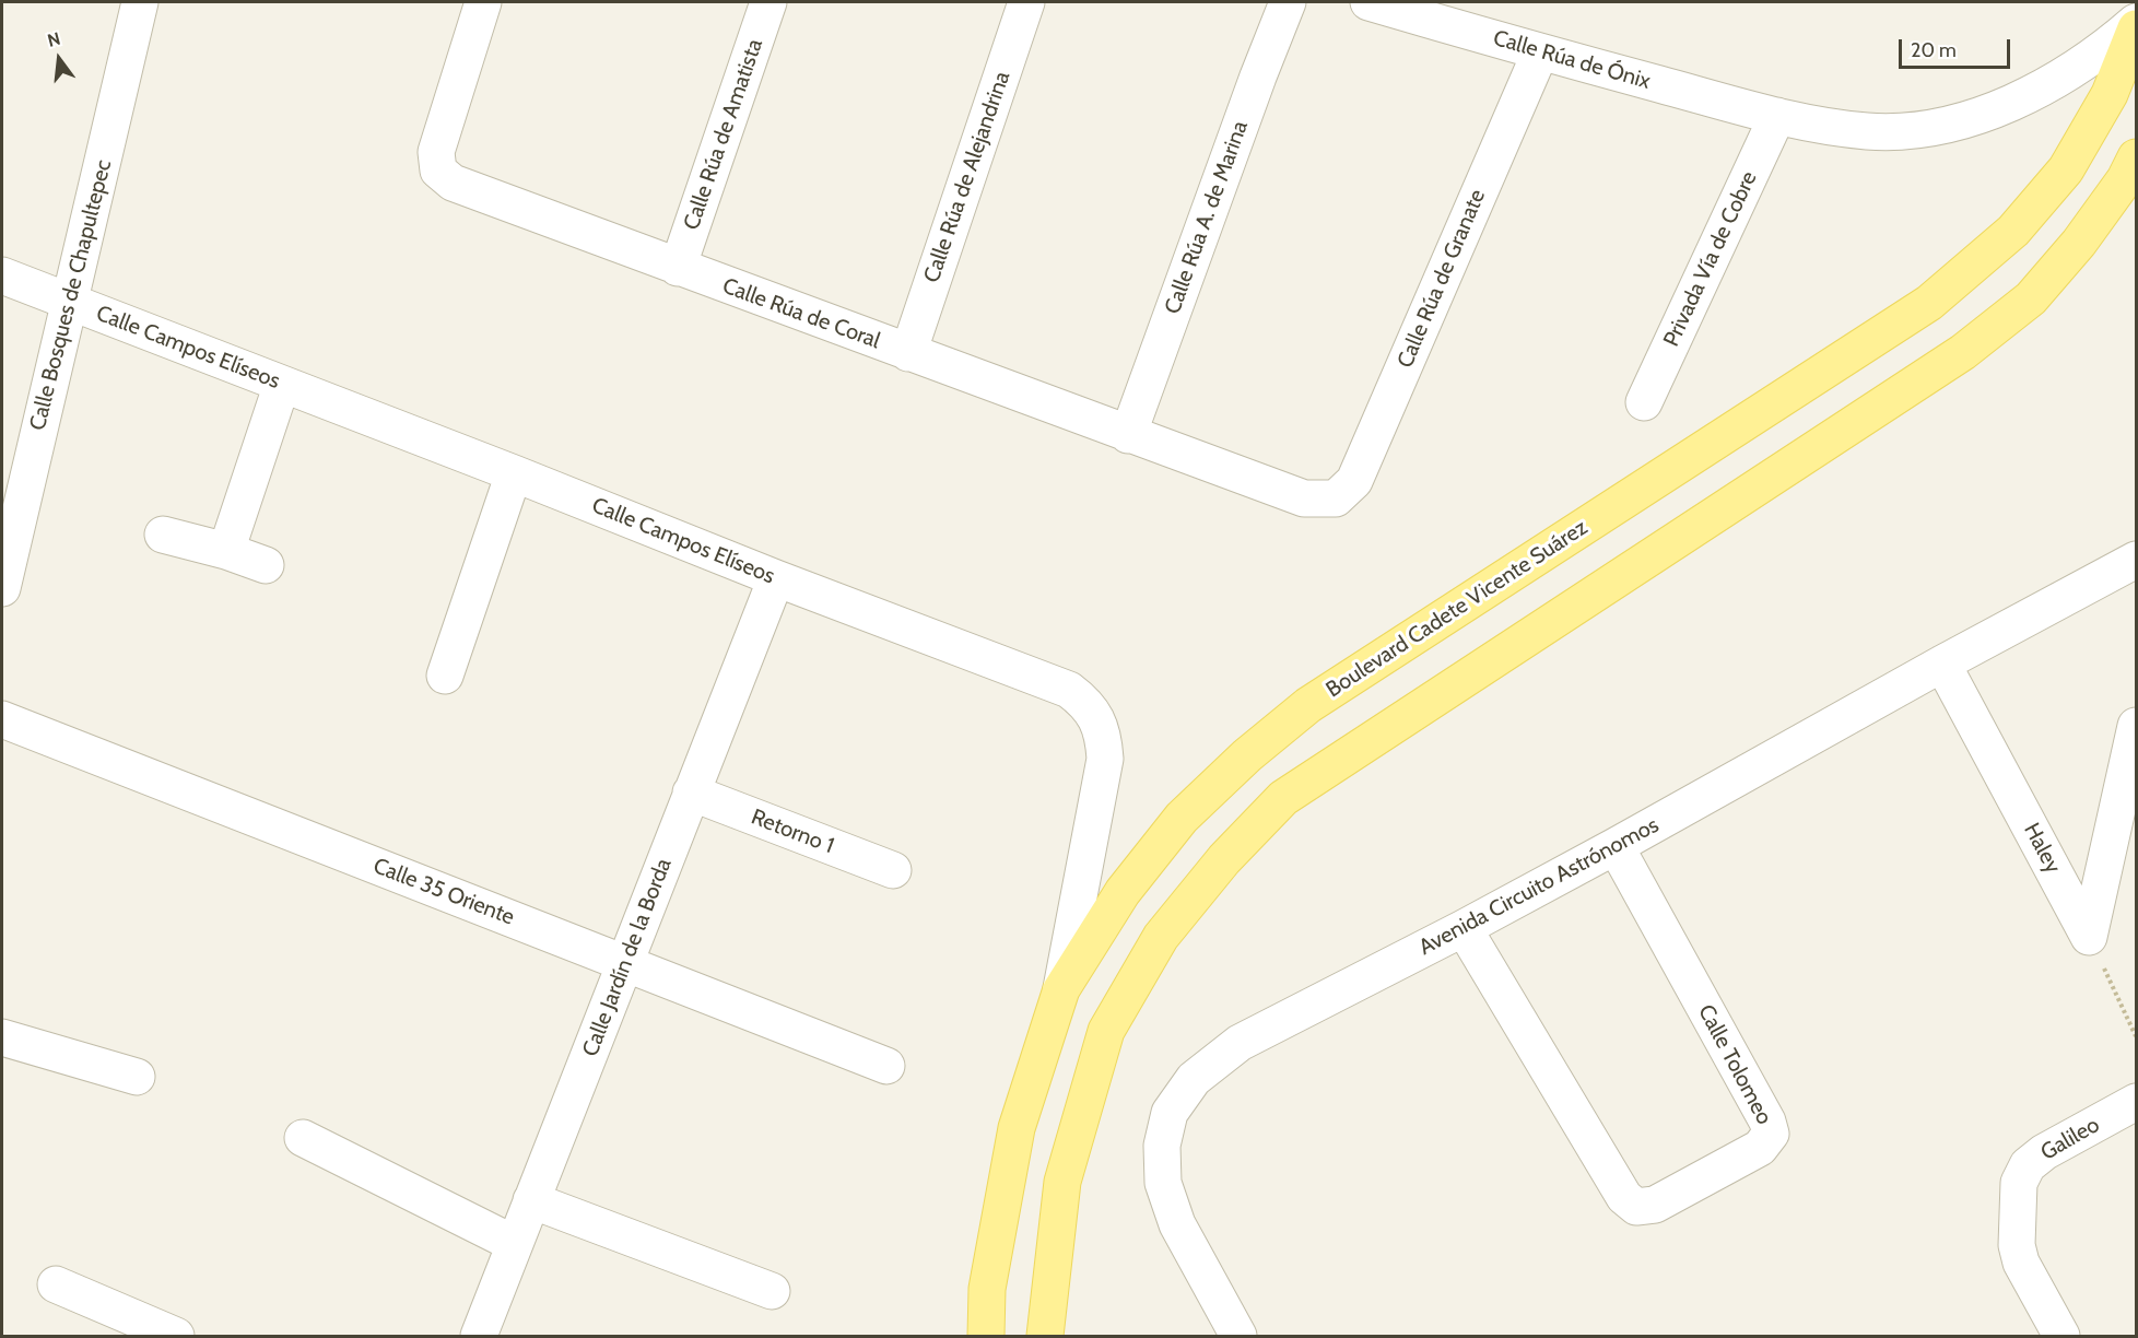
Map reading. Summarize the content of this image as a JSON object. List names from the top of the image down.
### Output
{
  "streets": {
    "main road": ["Boulevard Cadete Vicente Suárez"],
    "street": [
      "Calle Rúa de Ónix",
      "Calle Rúa de Amatista",
      "Calle Rúa de Alejandrina",
      "Calle Rúa A. de Marina",
      "Privada Vía de Cobre",
      "Calle Rúa de Granate",
      "Calle Bosques de Chapultepec",
      "Calle Rúa de Coral",
      "Calle Campos Elíseos",
      "Retorno 1",
      "Haley",
      "Avenida Circuito Astrónomos",
      "Calle 35 Oriente",
      "Calle Jardín de la Borda",
      "Calle Tolomeo",
      "Galileo"
    ]
  },
  "crossings": [
    ["Calle Rúa de Ónix", "Privada Vía de Cobre"],
    ["Calle Rúa de Ónix", "Calle Rúa de Granate"],
    ["Calle Rúa de Amatista", "Calle Rúa de Coral"],
    ["Calle Rúa de Alejandrina", "Calle Rúa de Coral"],
    ["Calle Rúa A. de Marina", "Calle Rúa de Coral"],
    ["Calle Rúa de Granate", "Calle Rúa de Coral"],
    ["Calle Bosques de Chapultepec", "Calle Campos Elíseos"],
    ["Calle Campos Elíseos", "Boulevard Cadete Vicente Suárez"],
    ["Calle Campos Elíseos", "Calle Jardín de la Borda"],
    ["Retorno 1", "Calle Jardín de la Borda"],
    ["Haley", "Avenida Circuito Astrónomos"],
    ["Avenida Circuito Astrónomos", "Calle Tolomeo"],
    ["Calle 35 Oriente", "Calle Jardín de la Borda"]
  ],
  "scale_bar": "20 m",
  "north": "top"
}
